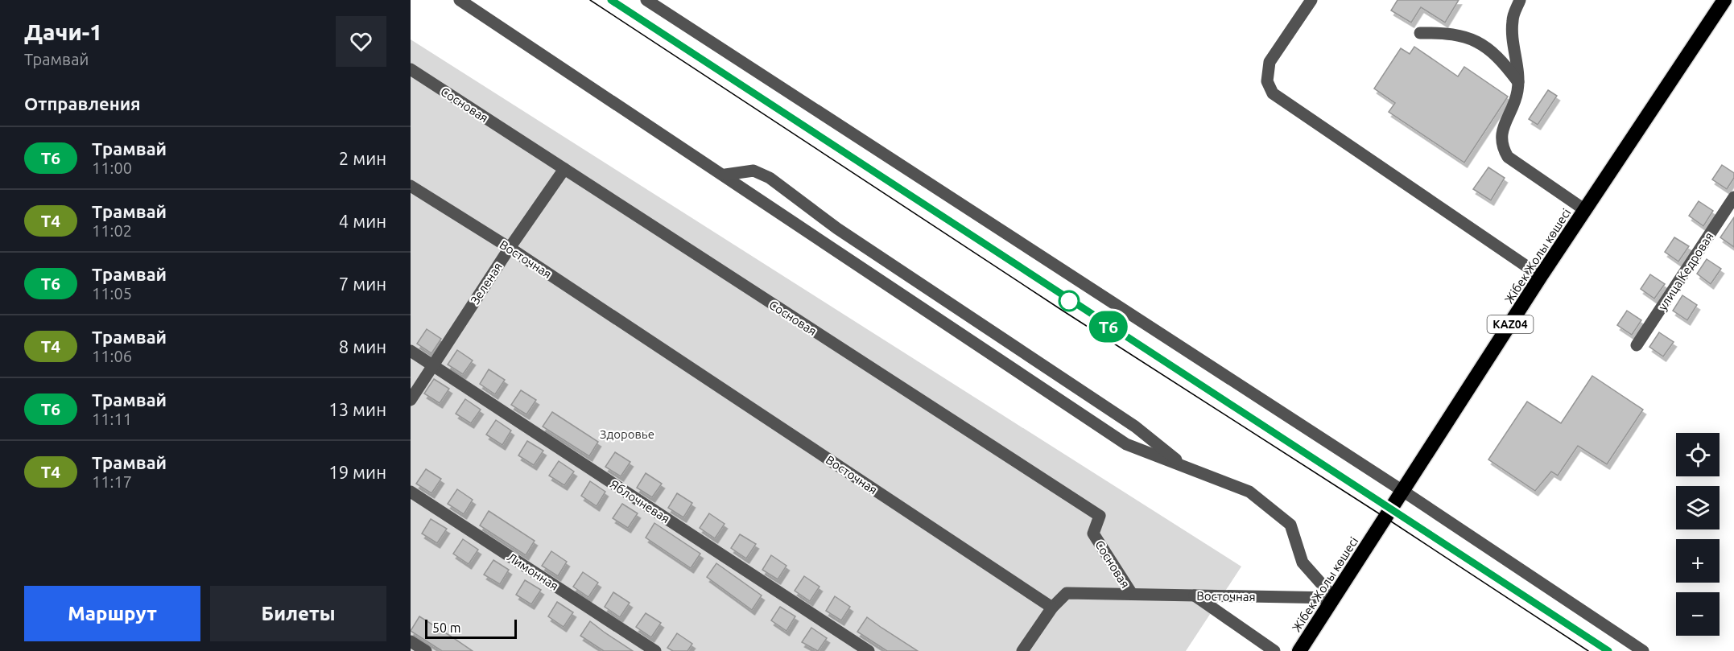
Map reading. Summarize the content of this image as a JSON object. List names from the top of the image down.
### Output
{
  "streets": {
    "highway": ["Жібек Жолы көшесі", "KАZ04"],
    "street": [
      "Сосновая",
      "Восточная",
      "улица Кедровая",
      "Зеленая",
      "Яблочневая",
      "Лимонная"
    ]
  },
  "crossings": [
    ["Сосновая", "Восточная"],
    ["Сосновая", "Зеленая"],
    ["Жібек Жолы көшесі", "Восточная"],
    ["Восточная", "Зеленая"],
    ["Зеленая", "Яблочневая"]
  ],
  "parks": ["Здоровье"],
  "lines": ["tram line T6"],
  "scale_bar": "50 m",
  "page": {
    "heading": [
      ["Дачи-1", "Трамвай"],
      "Отправления"
    ],
    "on_map": "T6",
    "list": [
      {
        "mark": "T6",
        "name": "Трамвай",
        "note": "11:00",
        "value": "2 мин"
      },
      {
        "mark": "T4",
        "name": "Трамвай",
        "note": "11:02",
        "value": "4 мин"
      },
      {
        "mark": "T6",
        "name": "Трамвай",
        "note": "11:05",
        "value": "7 мин"
      },
      {
        "mark": "T4",
        "name": "Трамвай",
        "note": "11:06",
        "value": "8 мин"
      },
      {
        "mark": "T6",
        "name": "Трамвай",
        "note": "11:11",
        "value": "13 мин"
      },
      {
        "mark": "T4",
        "name": "Трамвай",
        "note": "11:17",
        "value": "19 мин"
      }
    ],
    "map_buttons": ["+", "−"],
    "buttons": ["Маршрут", "Билеты"],
    "scale": "50 m"
  }
}
